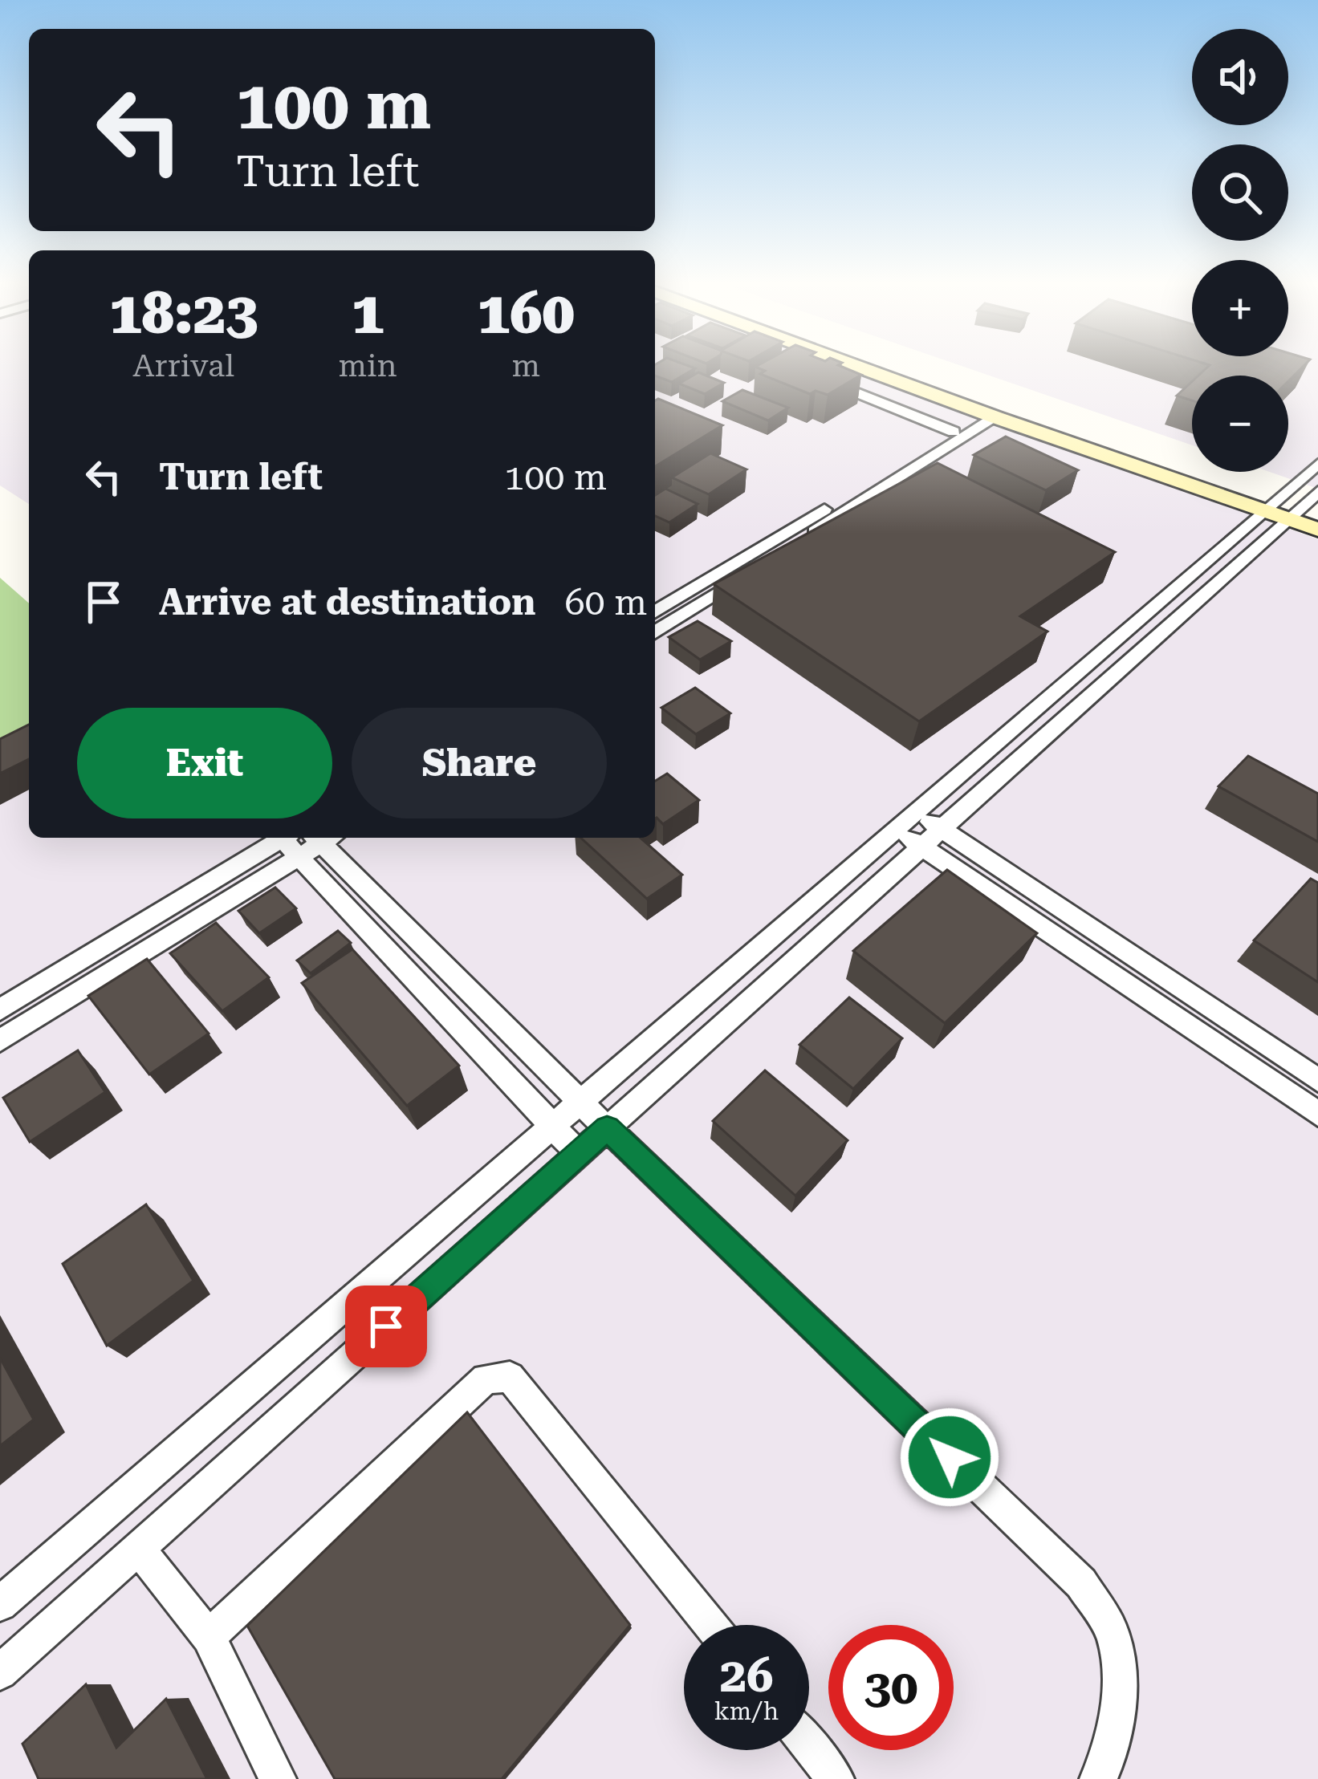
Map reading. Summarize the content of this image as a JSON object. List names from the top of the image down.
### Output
{
  "page": {
    "map_buttons": ["+", "−"],
    "turn": ["100 m", "Turn left"],
    "eta": [
      "18:23",
      "Arrival",
      "1",
      "min",
      "160",
      "m"
    ],
    "list": [
      {
        "name": "Turn left",
        "value": "100 m"
      },
      {
        "name": "Arrive at destination",
        "value": "60 m"
      }
    ],
    "buttons": ["Exit", "Share"],
    "speed": "26 km/h",
    "limit": "30"
  }
}
